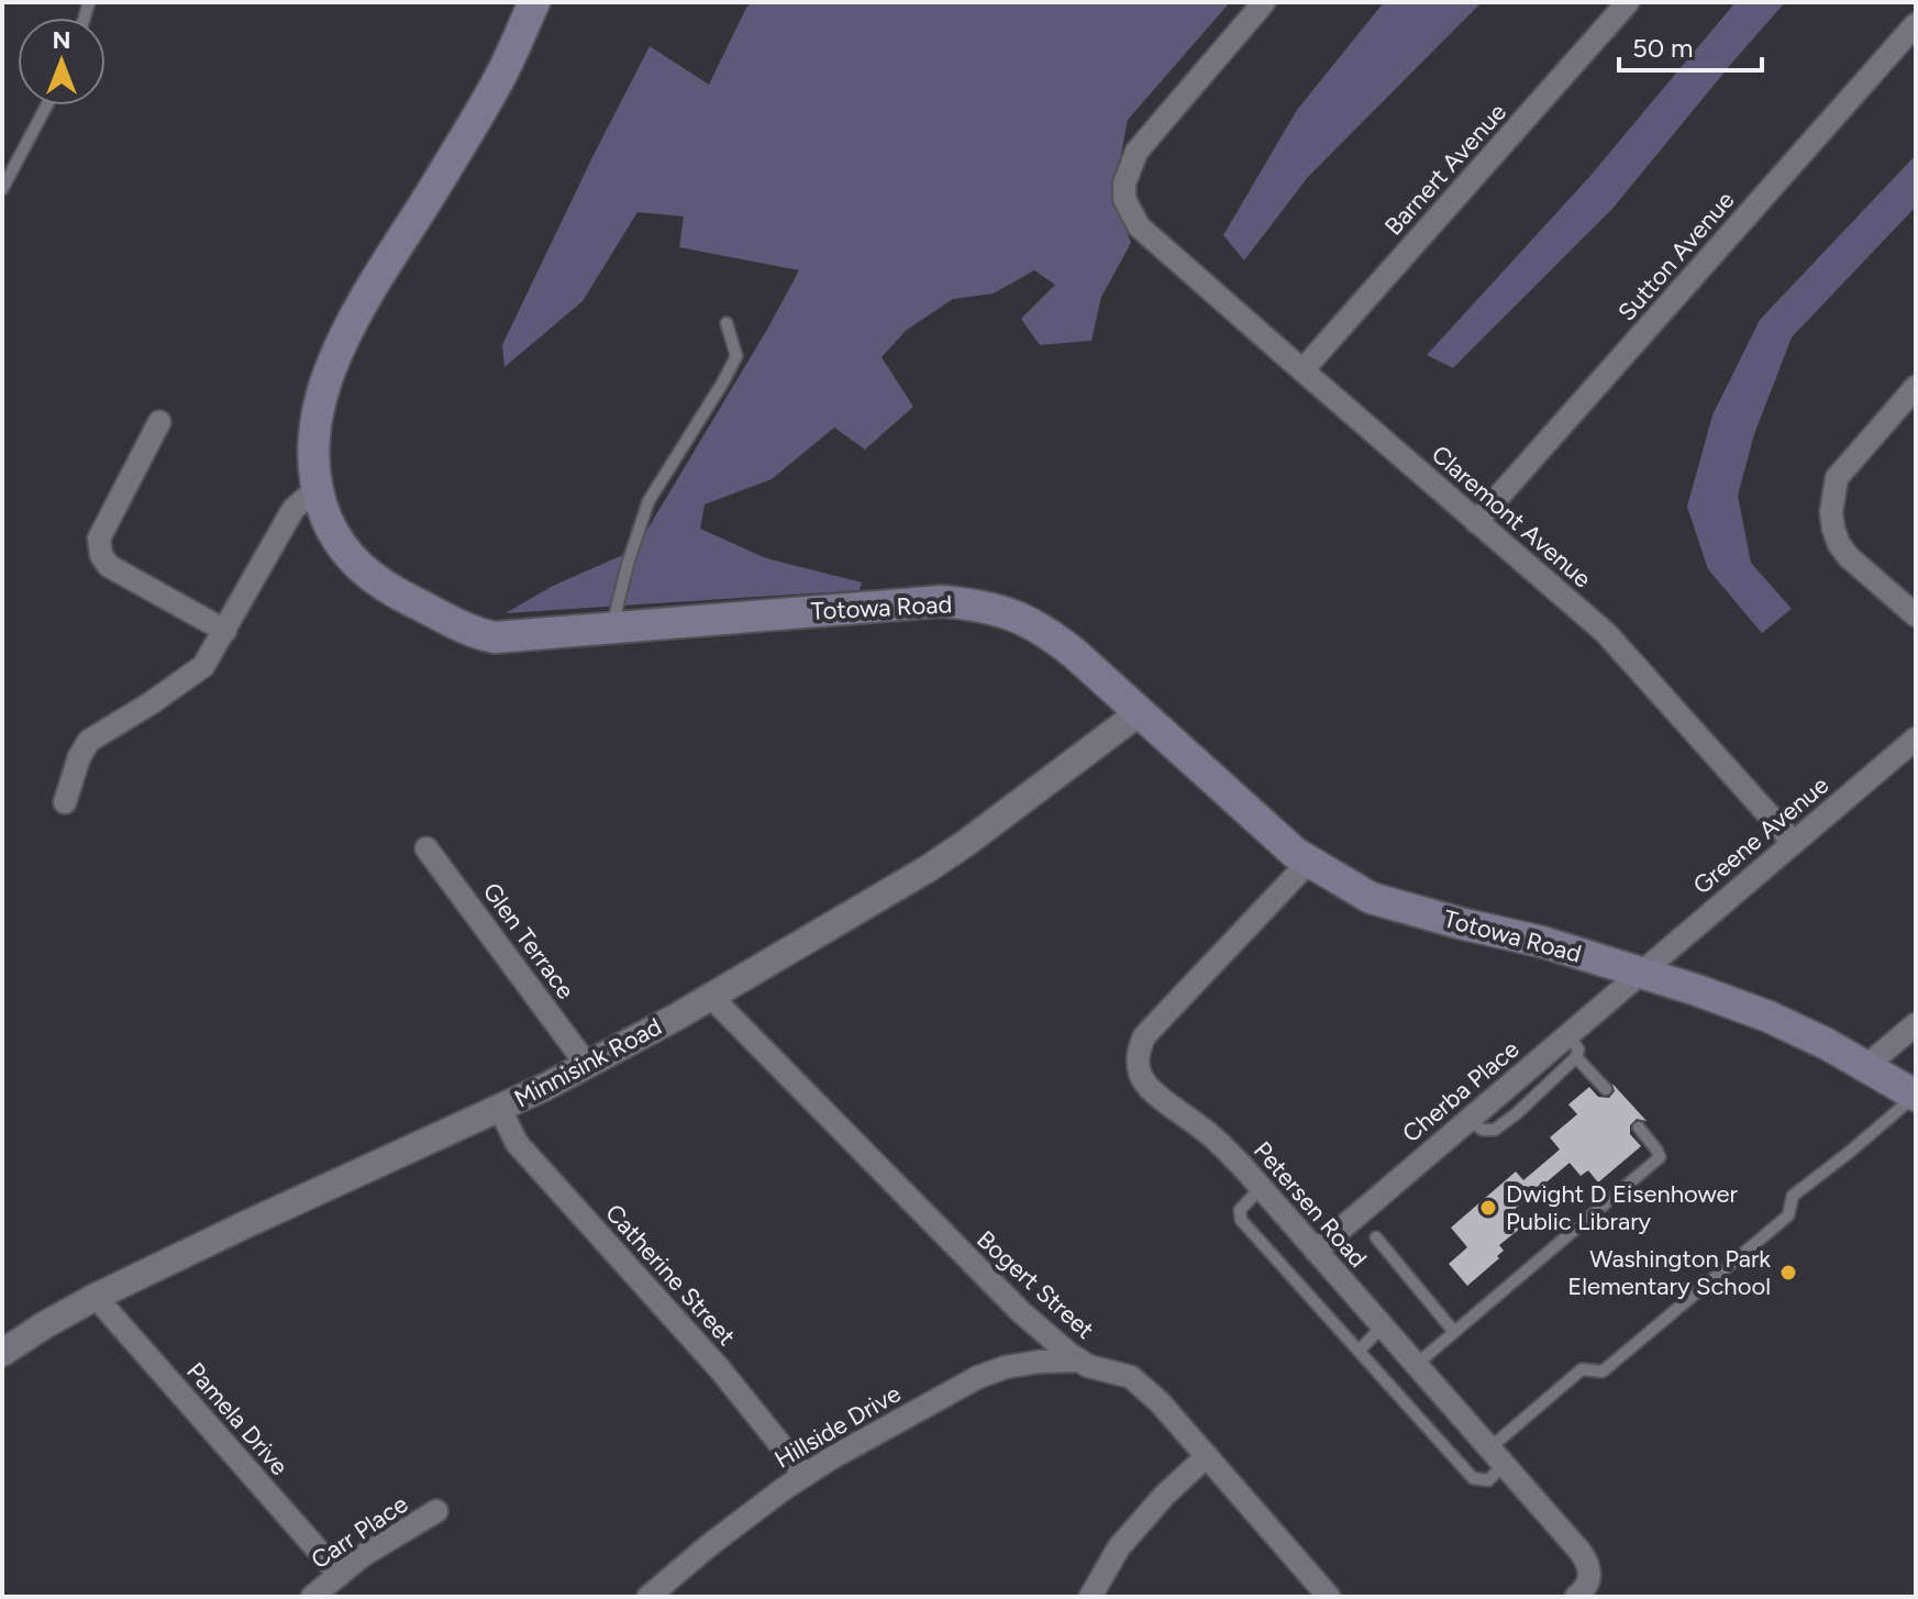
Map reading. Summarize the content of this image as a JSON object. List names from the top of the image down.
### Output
{
  "streets": {
    "main road": ["Totowa Road"],
    "street": [
      "Barnert Avenue",
      "Sutton Avenue",
      "Claremont Avenue",
      "Greene Avenue",
      "Glen Terrace",
      "Minnisink Road",
      "Cherba Place",
      "Petersen Road",
      "Catherine Street",
      "Bogert Street",
      "Pamela Drive",
      "Hillside Drive",
      "Carr Place"
    ]
  },
  "crossings": [
    ["Barnert Avenue", "Claremont Avenue"],
    ["Sutton Avenue", "Claremont Avenue"],
    ["Claremont Avenue", "Greene Avenue"],
    ["Totowa Road", "Greene Avenue"],
    ["Totowa Road", "Minnisink Road"],
    ["Totowa Road", "Cherba Place"],
    ["Totowa Road", "Petersen Road"],
    ["Greene Avenue", "Cherba Place"],
    ["Glen Terrace", "Minnisink Road"],
    ["Minnisink Road", "Catherine Street"],
    ["Minnisink Road", "Bogert Street"],
    ["Minnisink Road", "Pamela Drive"],
    ["Cherba Place", "Petersen Road"],
    ["Catherine Street", "Hillside Drive"],
    ["Bogert Street", "Hillside Drive"],
    ["Pamela Drive", "Carr Place"]
  ],
  "places": ["Dwight D Eisenhower Public Library", "Washington Park Elementary School"],
  "scale_bar": "50 m",
  "north": "top"
}
